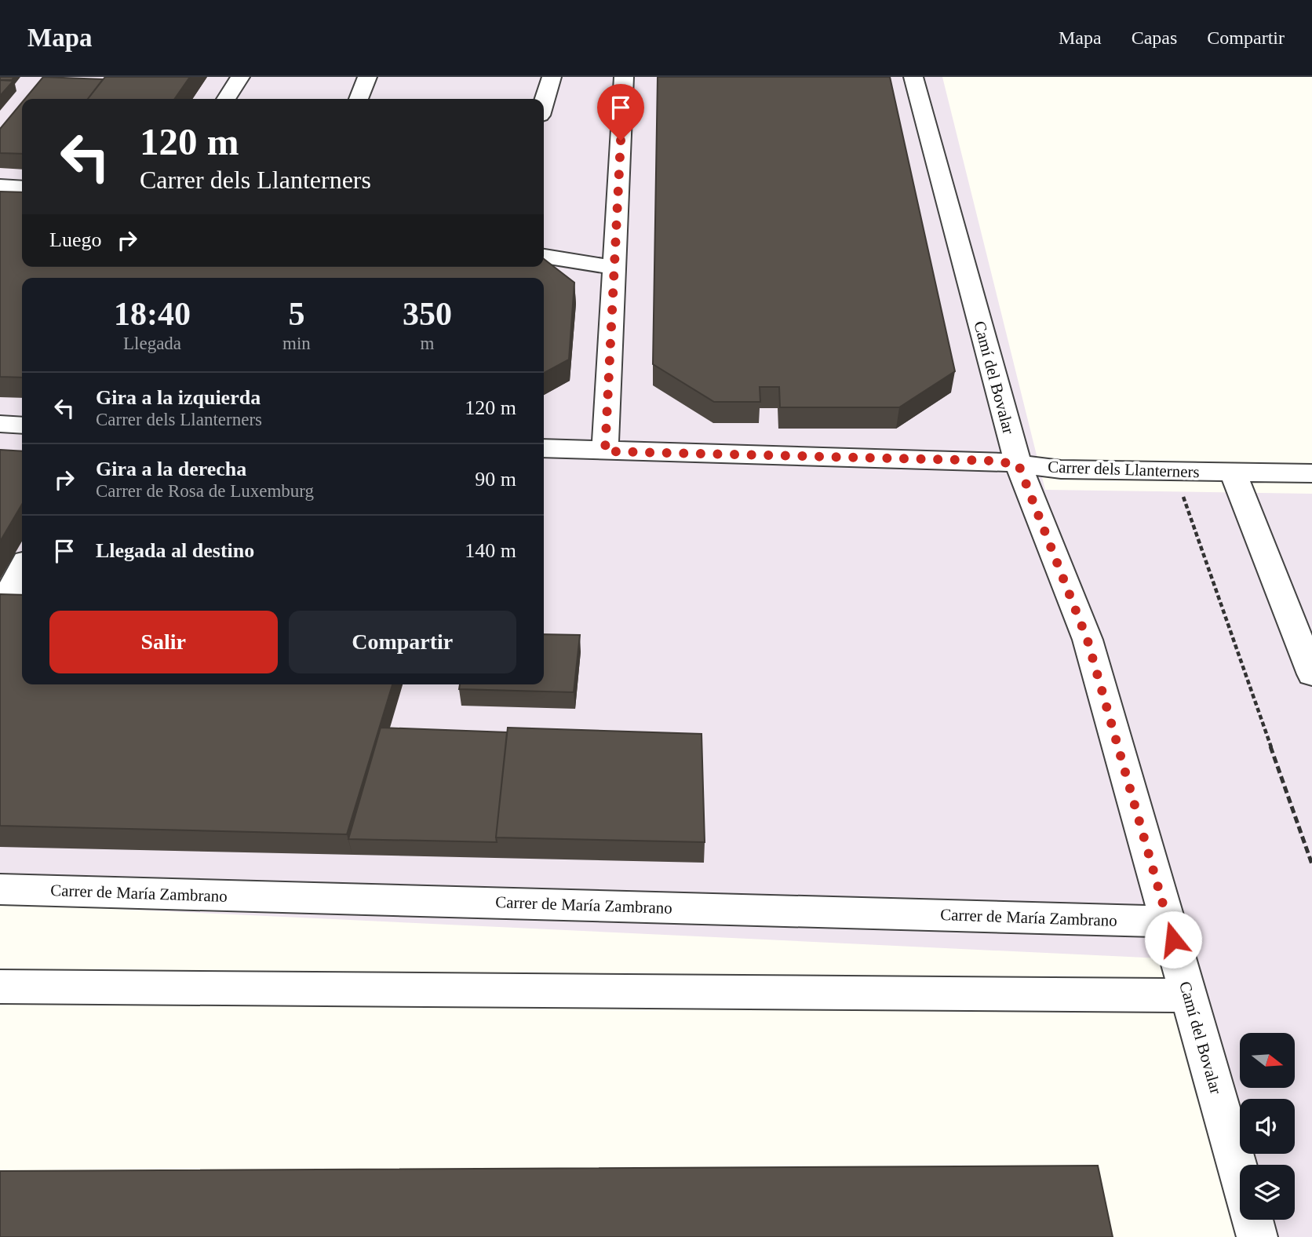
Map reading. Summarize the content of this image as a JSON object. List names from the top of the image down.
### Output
{
  "streets": {
    "street": ["Camí del Bovalar", "Carrer dels Llanterners", "Carrer de María Zambrano"]
  },
  "crossings": [
    ["Camí del Bovalar", "Carrer dels Llanterners"],
    ["Camí del Bovalar", "Carrer de María Zambrano"]
  ],
  "north": "right",
  "page": {
    "header": "Mapa",
    "nav": ["Mapa", "Capas", "Compartir"],
    "turn": ["120 m", "Carrer dels Llanterners"],
    "then": "Luego",
    "eta": [
      "18:40",
      "Llegada",
      "5",
      "min",
      "350",
      "m"
    ],
    "list": [
      {
        "name": "Gira a la izquierda",
        "note": "Carrer dels Llanterners",
        "value": "120 m"
      },
      {
        "name": "Gira a la derecha",
        "note": "Carrer de Rosa de Luxemburg",
        "value": "90 m"
      },
      {
        "name": "Llegada al destino",
        "value": "140 m"
      }
    ],
    "buttons": ["Salir", "Compartir"]
  }
}
